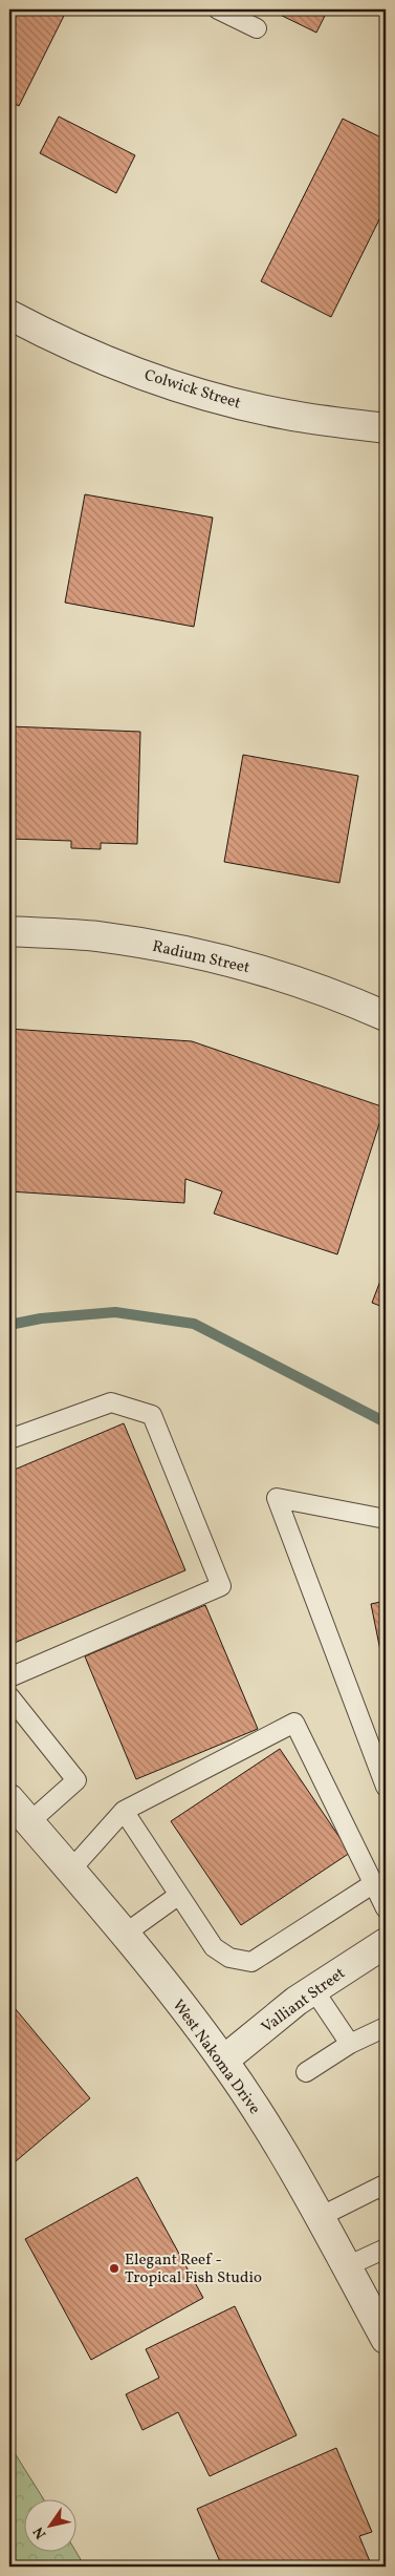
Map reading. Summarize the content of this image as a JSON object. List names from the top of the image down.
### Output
{
  "streets": {
    "street": [
      "Colwick Street",
      "Radium Street",
      "Valliant Street",
      "West Nakoma Drive"
    ]
  },
  "crossings": [
    ["Valliant Street", "West Nakoma Drive"]
  ],
  "places": ["Elegant Reef - Tropical Fish Studio"],
  "north": "bottom left"
}
